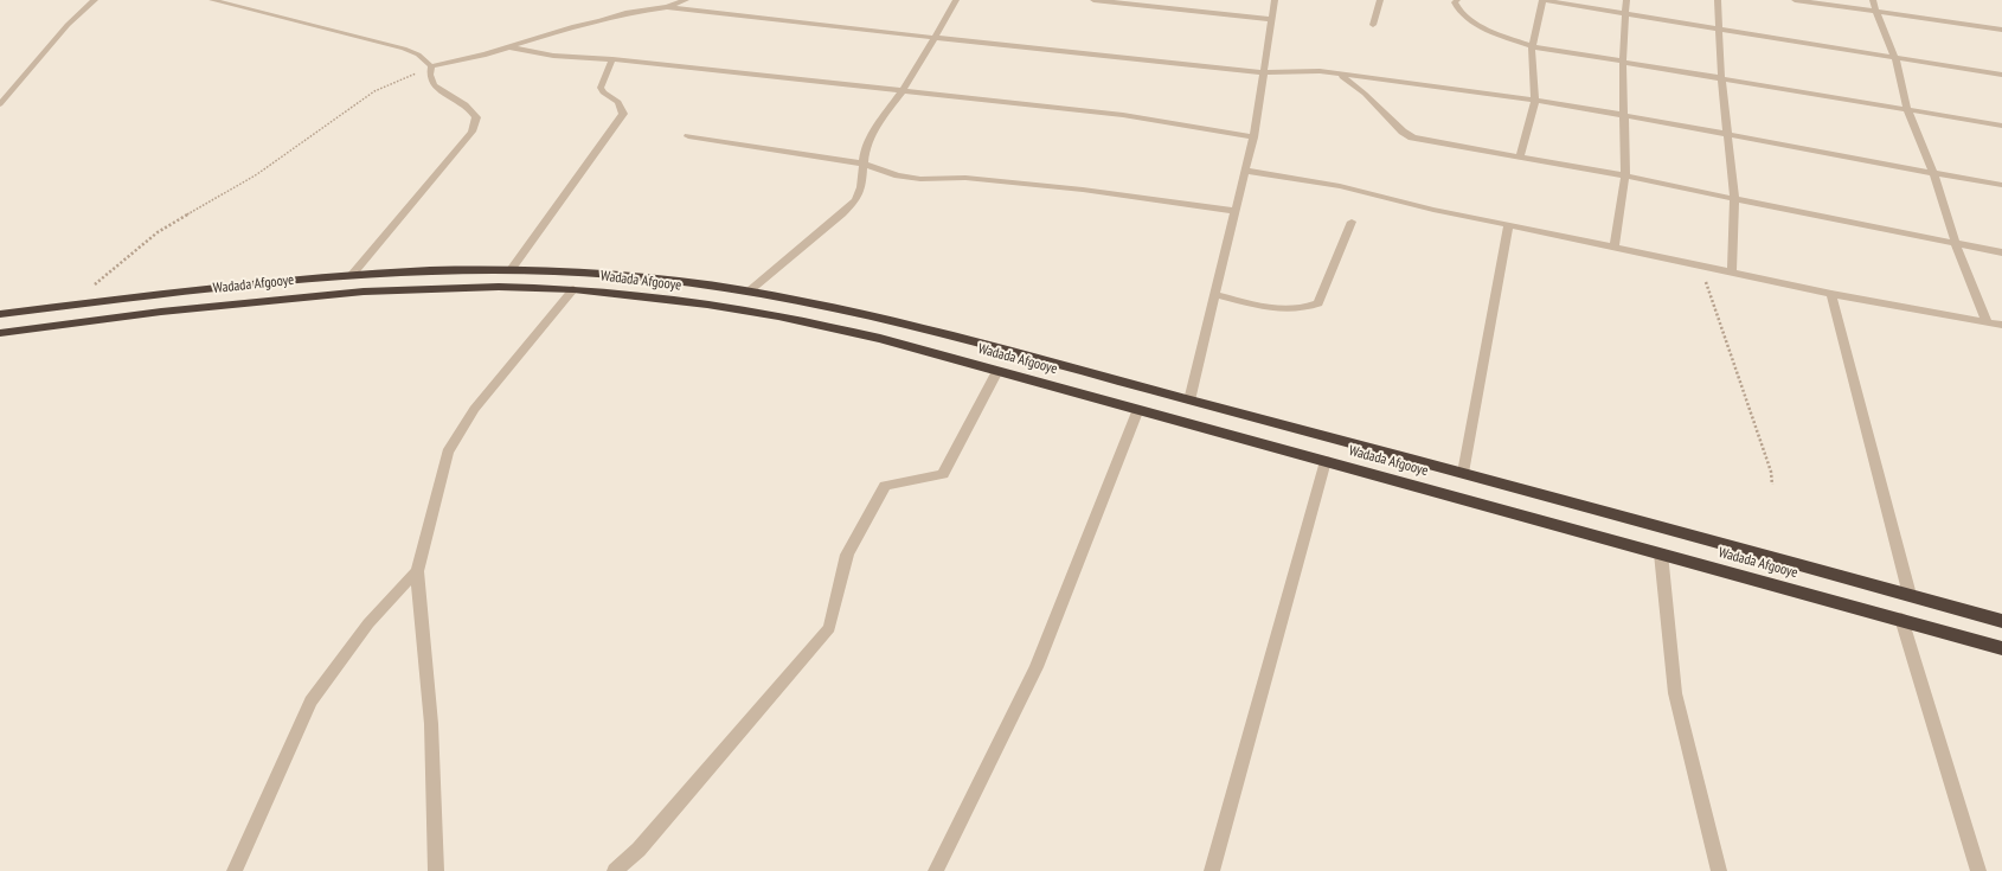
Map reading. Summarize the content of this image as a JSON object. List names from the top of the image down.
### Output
{
  "streets": {
    "highway": ["Wadada Afgooye"]
  }
}
